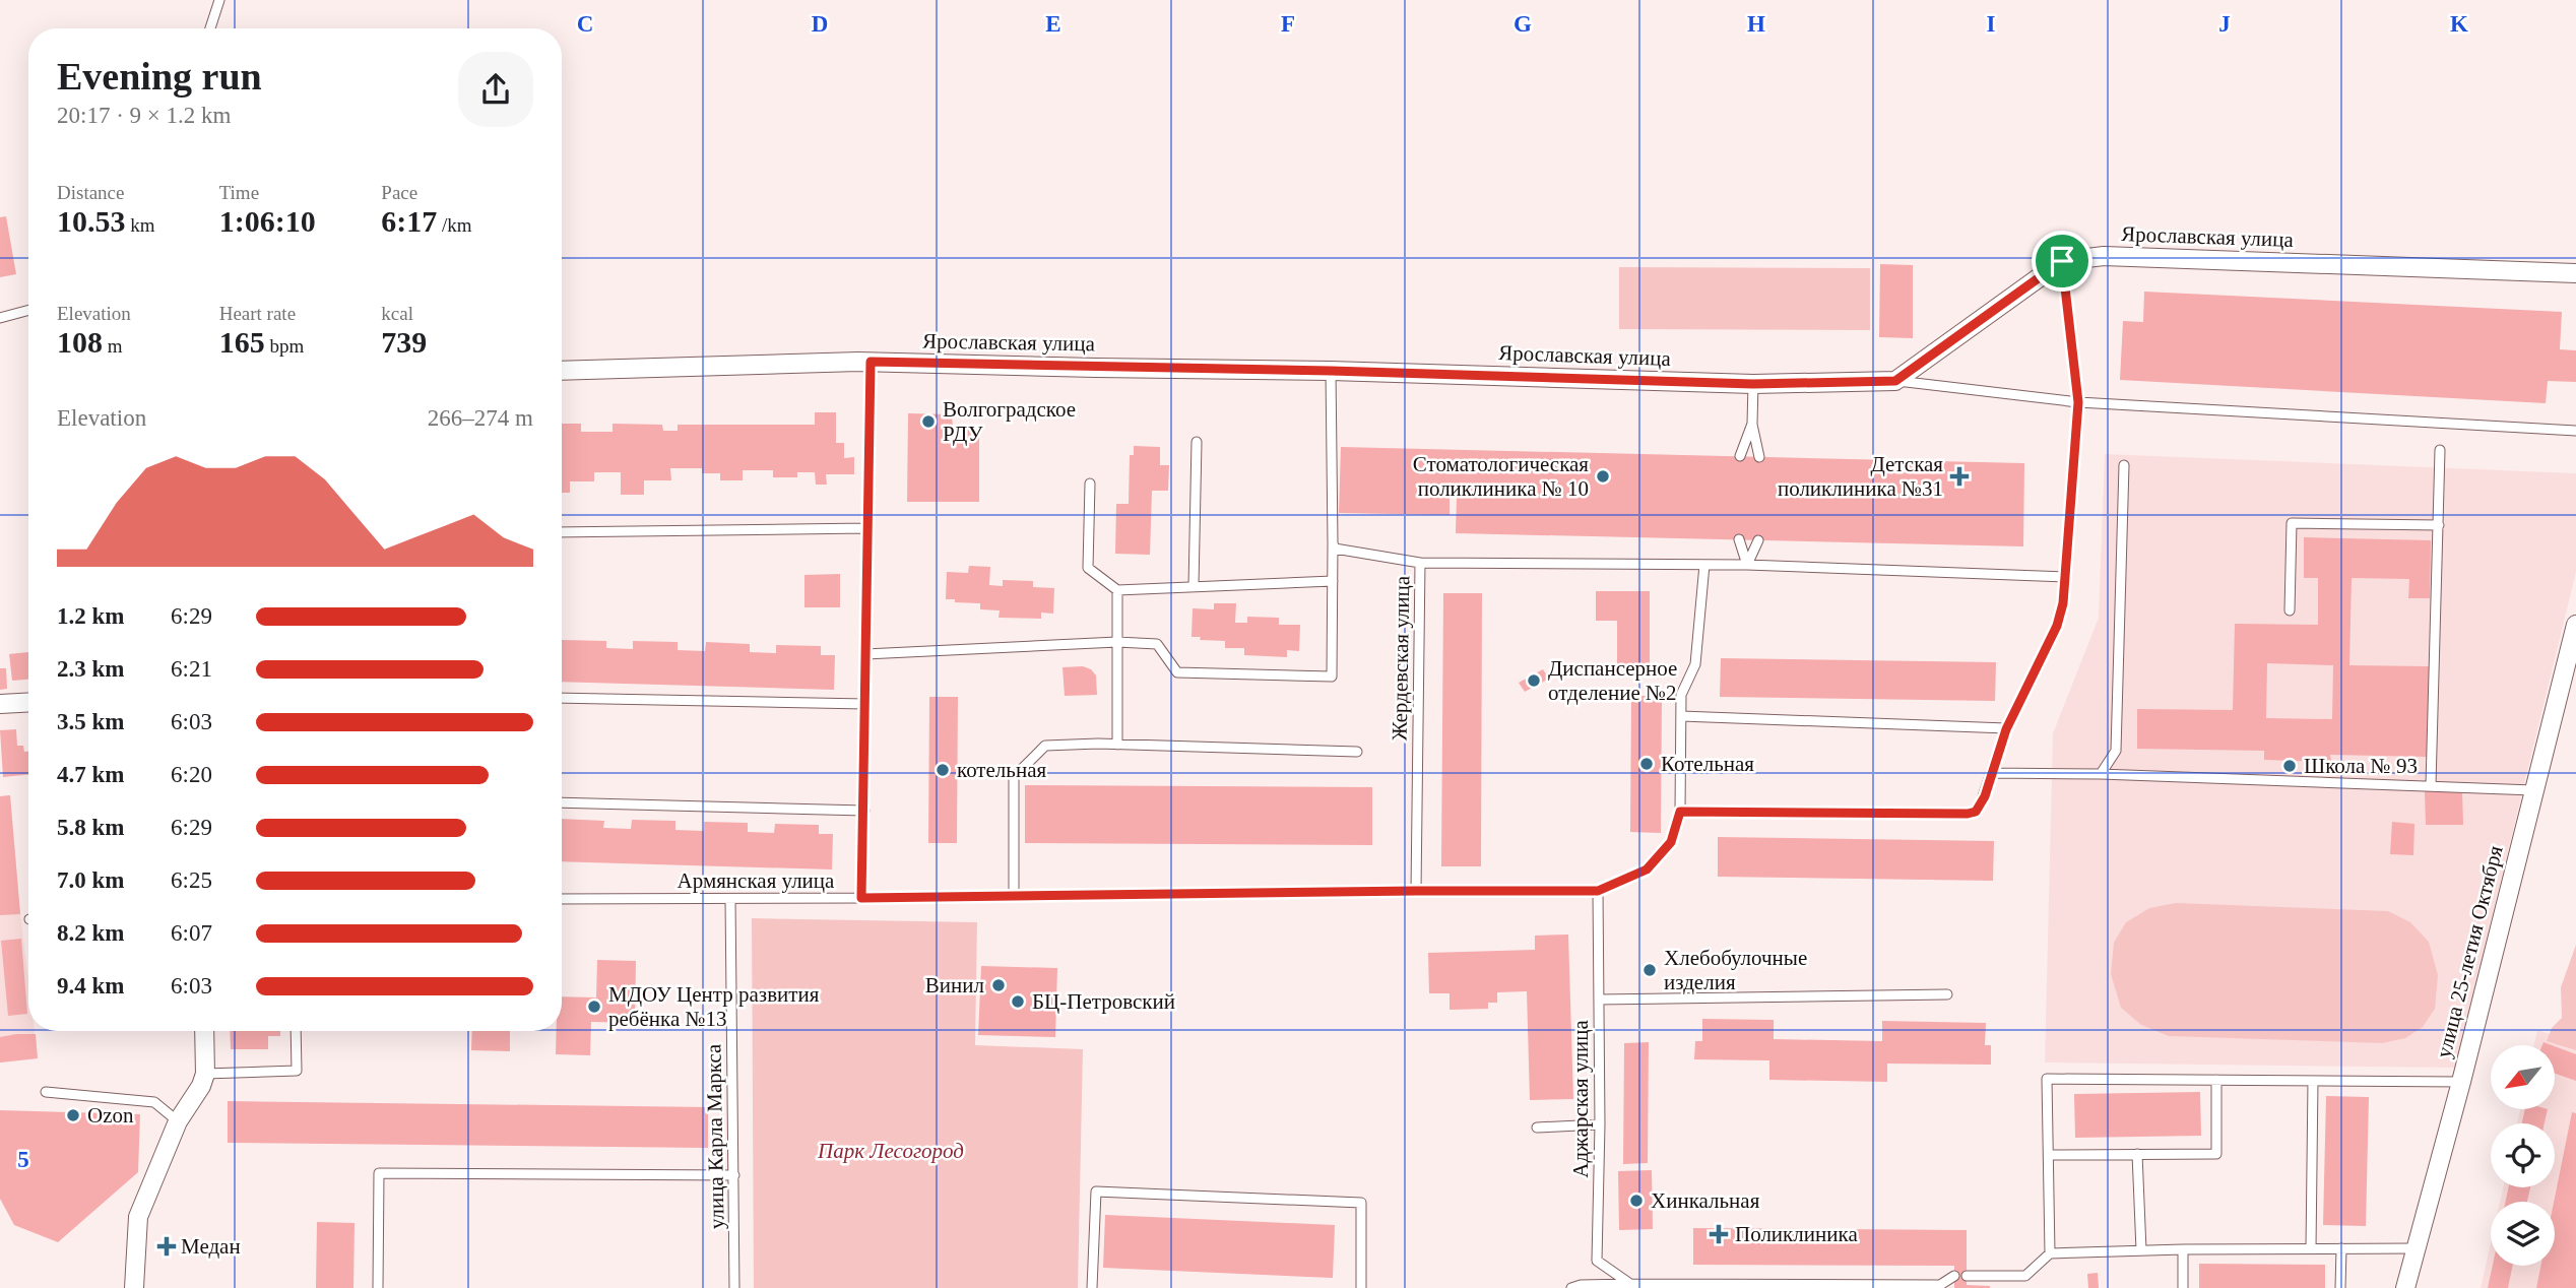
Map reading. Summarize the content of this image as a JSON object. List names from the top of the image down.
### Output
{
  "streets": {
    "street": ["Ярославская улица", "улица 25-летия Октября"],
    "lane": [
      "Жердевская улица",
      "Армянская улица",
      "Аджарская улица",
      "улица Карла Маркса"
    ]
  },
  "crossings": [
    ["Жердевская улица", "Армянская улица"],
    ["Армянская улица", "Аджарская улица"],
    ["Армянская улица", "улица Карла Маркса"]
  ],
  "parks": ["Парк Лесогород"],
  "places": {
    "other": [
      "Волгоградское РДУ",
      "Стоматологическая поликлиника № 10",
      "Диспансерное отделение №2",
      "Котельная",
      "Школа № 93",
      "котельная",
      "Хлебобулочные изделия",
      "Винил",
      "БЦ-Петровский",
      "МДОУ Центр развития ребёнка №13",
      "Ozon",
      "Хинкальная"
    ],
    "health": ["Детская поликлиника №31", "Поликлиника", "Медан"]
  },
  "north": "bottom left",
  "page": {
    "heading": ["Evening run", "20:17 · 9 × 1.2 km"],
    "stats": [
      ["Distance", "10.53 km"],
      ["Time", "1:06:10"],
      ["Pace", "6:17 /km"],
      ["Elevation", "108 m"],
      ["Heart rate", "165 bpm"],
      ["kcal", "739"]
    ],
    "chart": ["Elevation", "266–274 m"],
    "list": [
      {
        "name": "1.2 km",
        "note": "6:29"
      },
      {
        "name": "2.3 km",
        "note": "6:21"
      },
      {
        "name": "3.5 km",
        "note": "6:03"
      },
      {
        "name": "4.7 km",
        "note": "6:20"
      },
      {
        "name": "5.8 km",
        "note": "6:29"
      },
      {
        "name": "7.0 km",
        "note": "6:25"
      },
      {
        "name": "8.2 km",
        "note": "6:07"
      },
      {
        "name": "9.4 km",
        "note": "6:03"
      }
    ]
  },
  "grid": {
    "columns": [
      "C",
      "D",
      "E",
      "F",
      "G",
      "H",
      "I",
      "J",
      "K"
    ],
    "rows": ["5"]
  }
}
